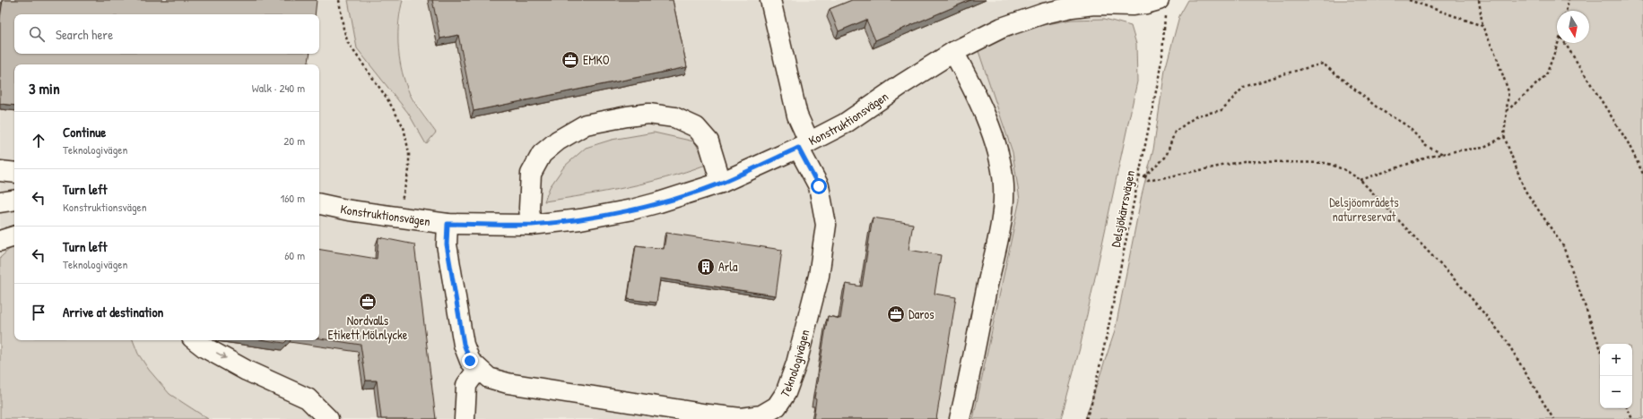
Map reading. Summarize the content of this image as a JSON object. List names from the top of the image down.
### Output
{
  "streets": {
    "street": ["Konstruktionsvägen", "Teknologivägen"],
    "path": ["Delsjökärrsvägen"]
  },
  "crossings": [
    ["Konstruktionsvägen", "Delsjökärrsvägen"],
    ["Konstruktionsvägen", "Teknologivägen"]
  ],
  "parks": ["Delsjöområdets naturreservat"],
  "places": {
    "office": ["EMKO", "Nordvalls Etikett Mölnlycke", "Daros"],
    "building": ["Arla"]
  },
  "north": "bottom",
  "page": {
    "search": "Search here",
    "heading": ["3 min", "Walk · 240 m"],
    "list": [
      ["Continue", "Teknologivägen", "20 m"],
      ["Turn left", "Konstruktionsvägen", "160 m"],
      ["Turn left", "Teknologivägen", "60 m"],
      "Arrive at destination"
    ],
    "map_buttons": ["+", "−"]
  }
}
